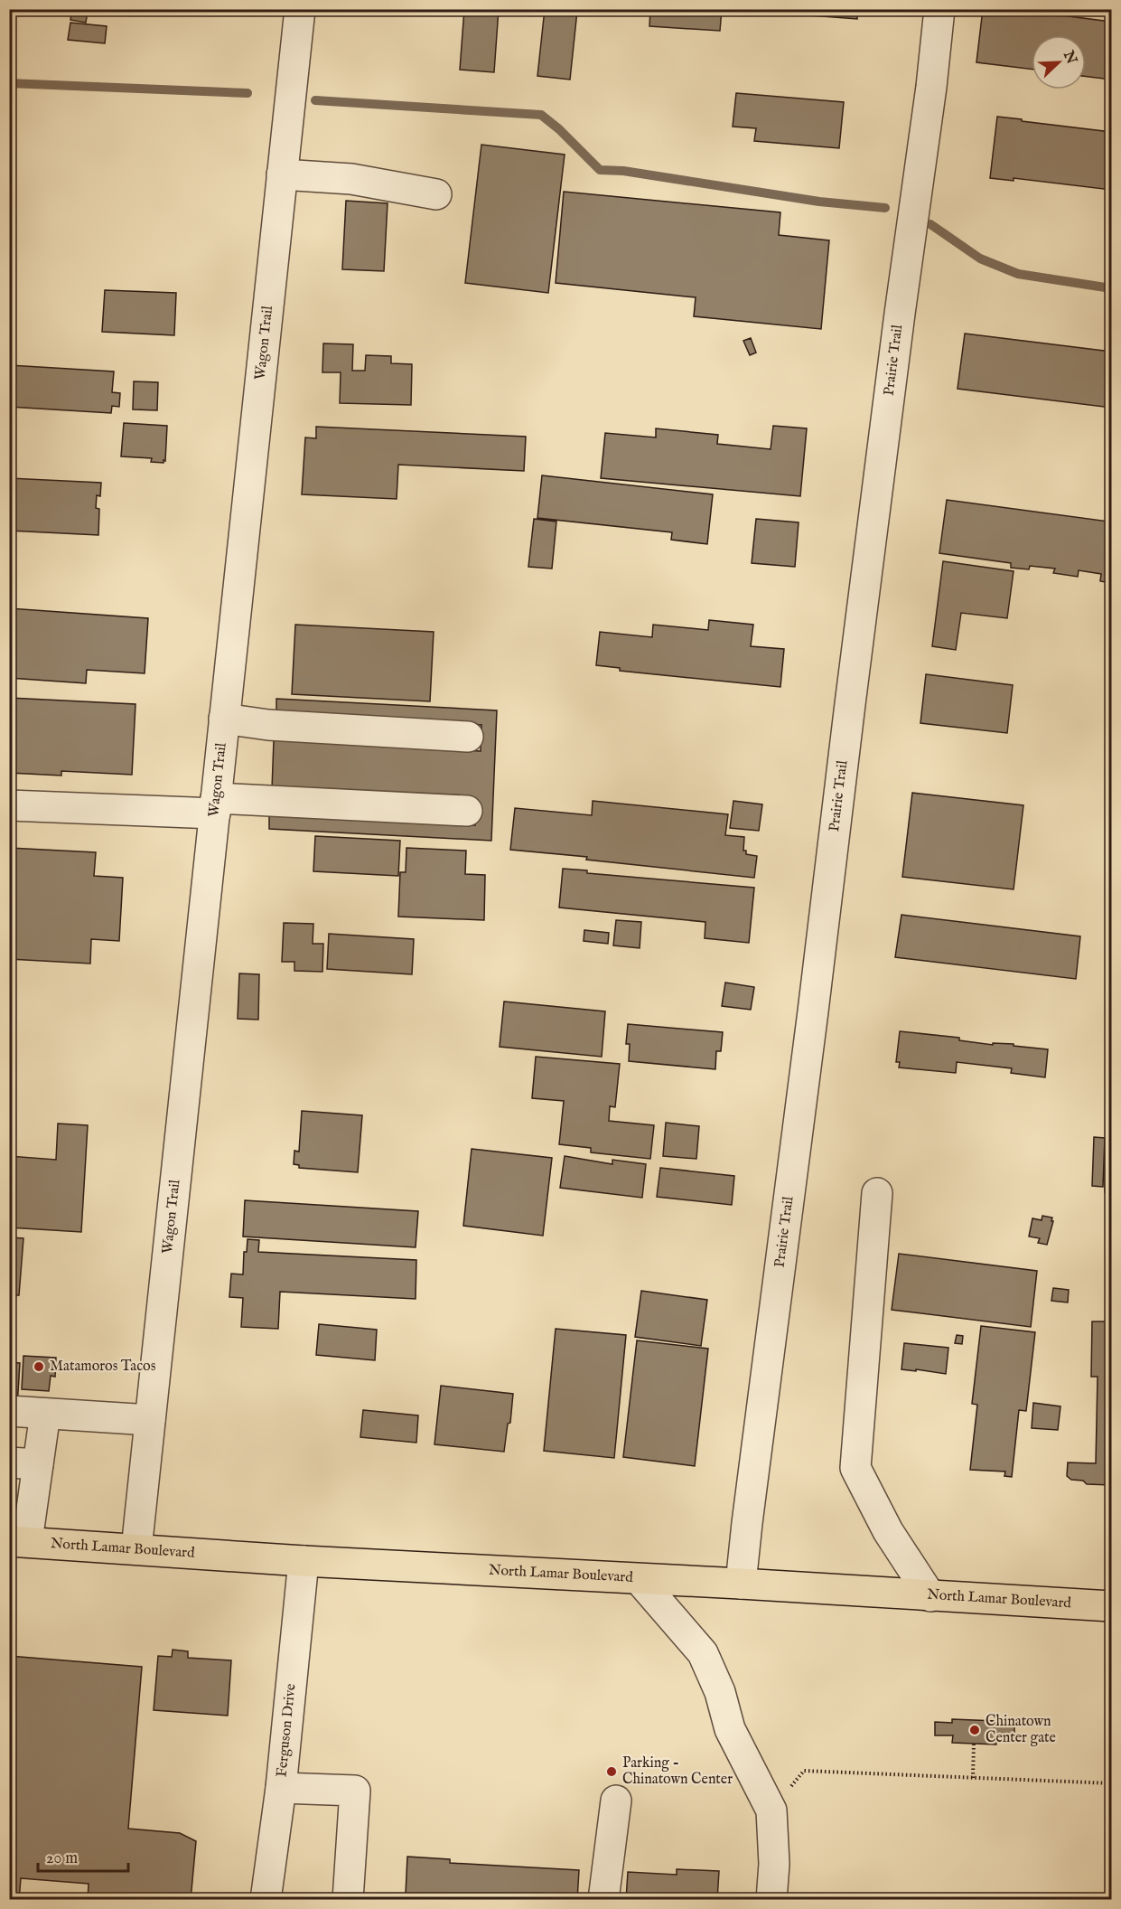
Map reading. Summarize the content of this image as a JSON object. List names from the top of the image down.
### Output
{
  "streets": {
    "main road": ["North Lamar Boulevard"],
    "street": ["Wagon Trail", "Prairie Trail", "Ferguson Drive"]
  },
  "crossings": [
    ["Wagon Trail", "North Lamar Boulevard"],
    ["Prairie Trail", "North Lamar Boulevard"],
    ["North Lamar Boulevard", "Ferguson Drive"]
  ],
  "places": ["Matamoros Tacos", "Chinatown Center gate", "Parking - Chinatown Center"],
  "scale_bar": "20 m",
  "north": "top right"
}
